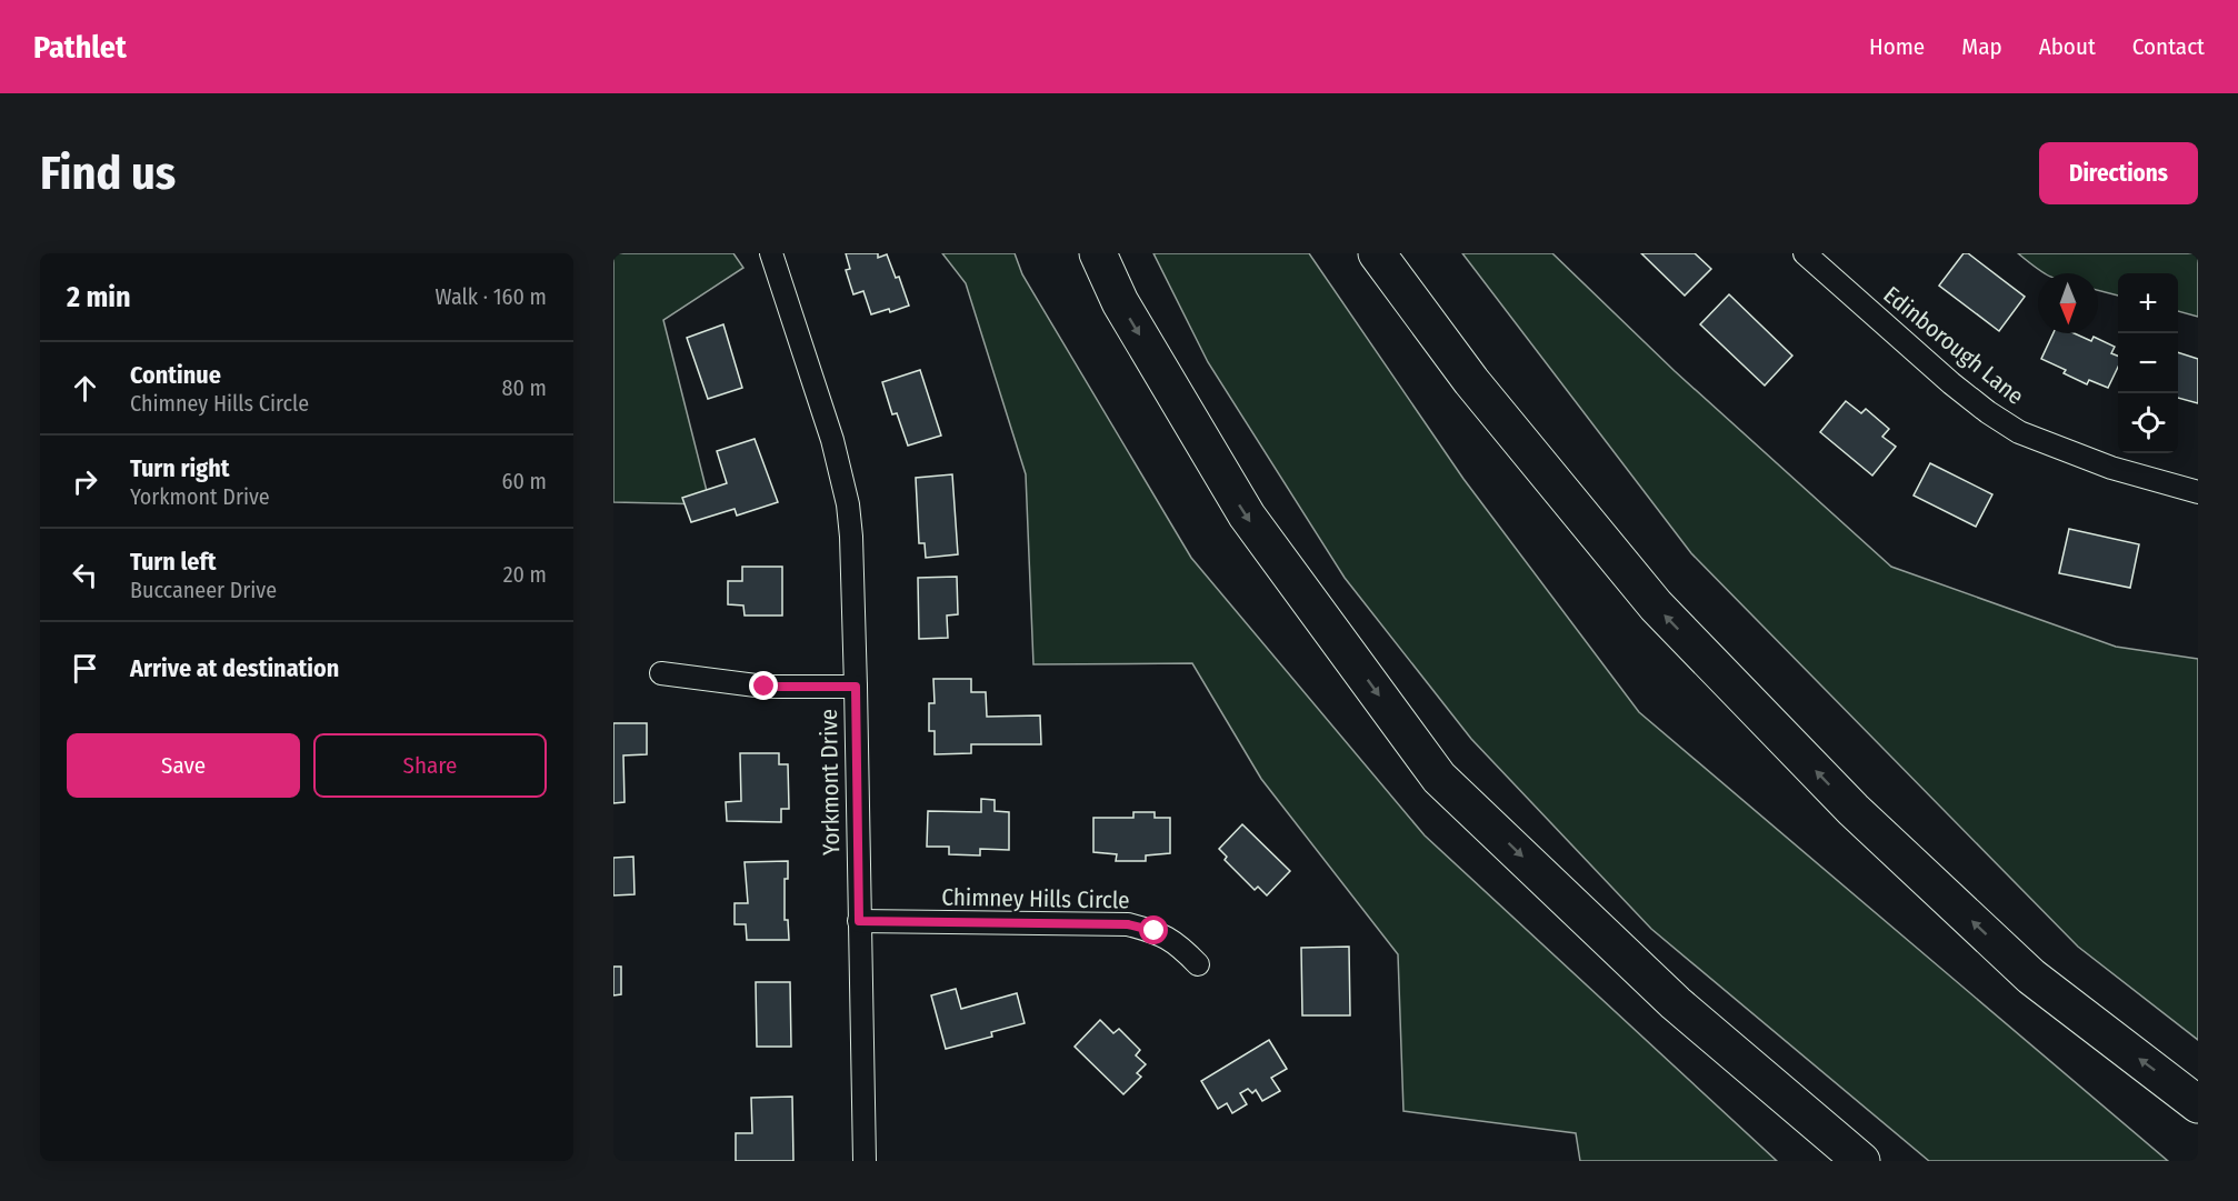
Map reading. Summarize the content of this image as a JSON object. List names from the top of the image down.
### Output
{
  "streets": {
    "street": ["Edinborough Lane", "Yorkmont Drive", "Chimney Hills Circle"]
  },
  "crossings": [
    ["Yorkmont Drive", "Chimney Hills Circle"]
  ],
  "north": "bottom",
  "page": {
    "header": "Pathlet",
    "nav": [
      "Home",
      "Map",
      "About",
      "Contact"
    ],
    "buttons": [
      "Directions",
      ["Save", "Share"]
    ],
    "title": "Find us",
    "heading": ["2 min", "Walk · 160 m"],
    "map_buttons": ["+", "−"],
    "list": [
      ["Continue", "Chimney Hills Circle", "80 m"],
      ["Turn right", "Yorkmont Drive", "60 m"],
      ["Turn left", "Buccaneer Drive", "20 m"],
      "Arrive at destination"
    ]
  }
}
